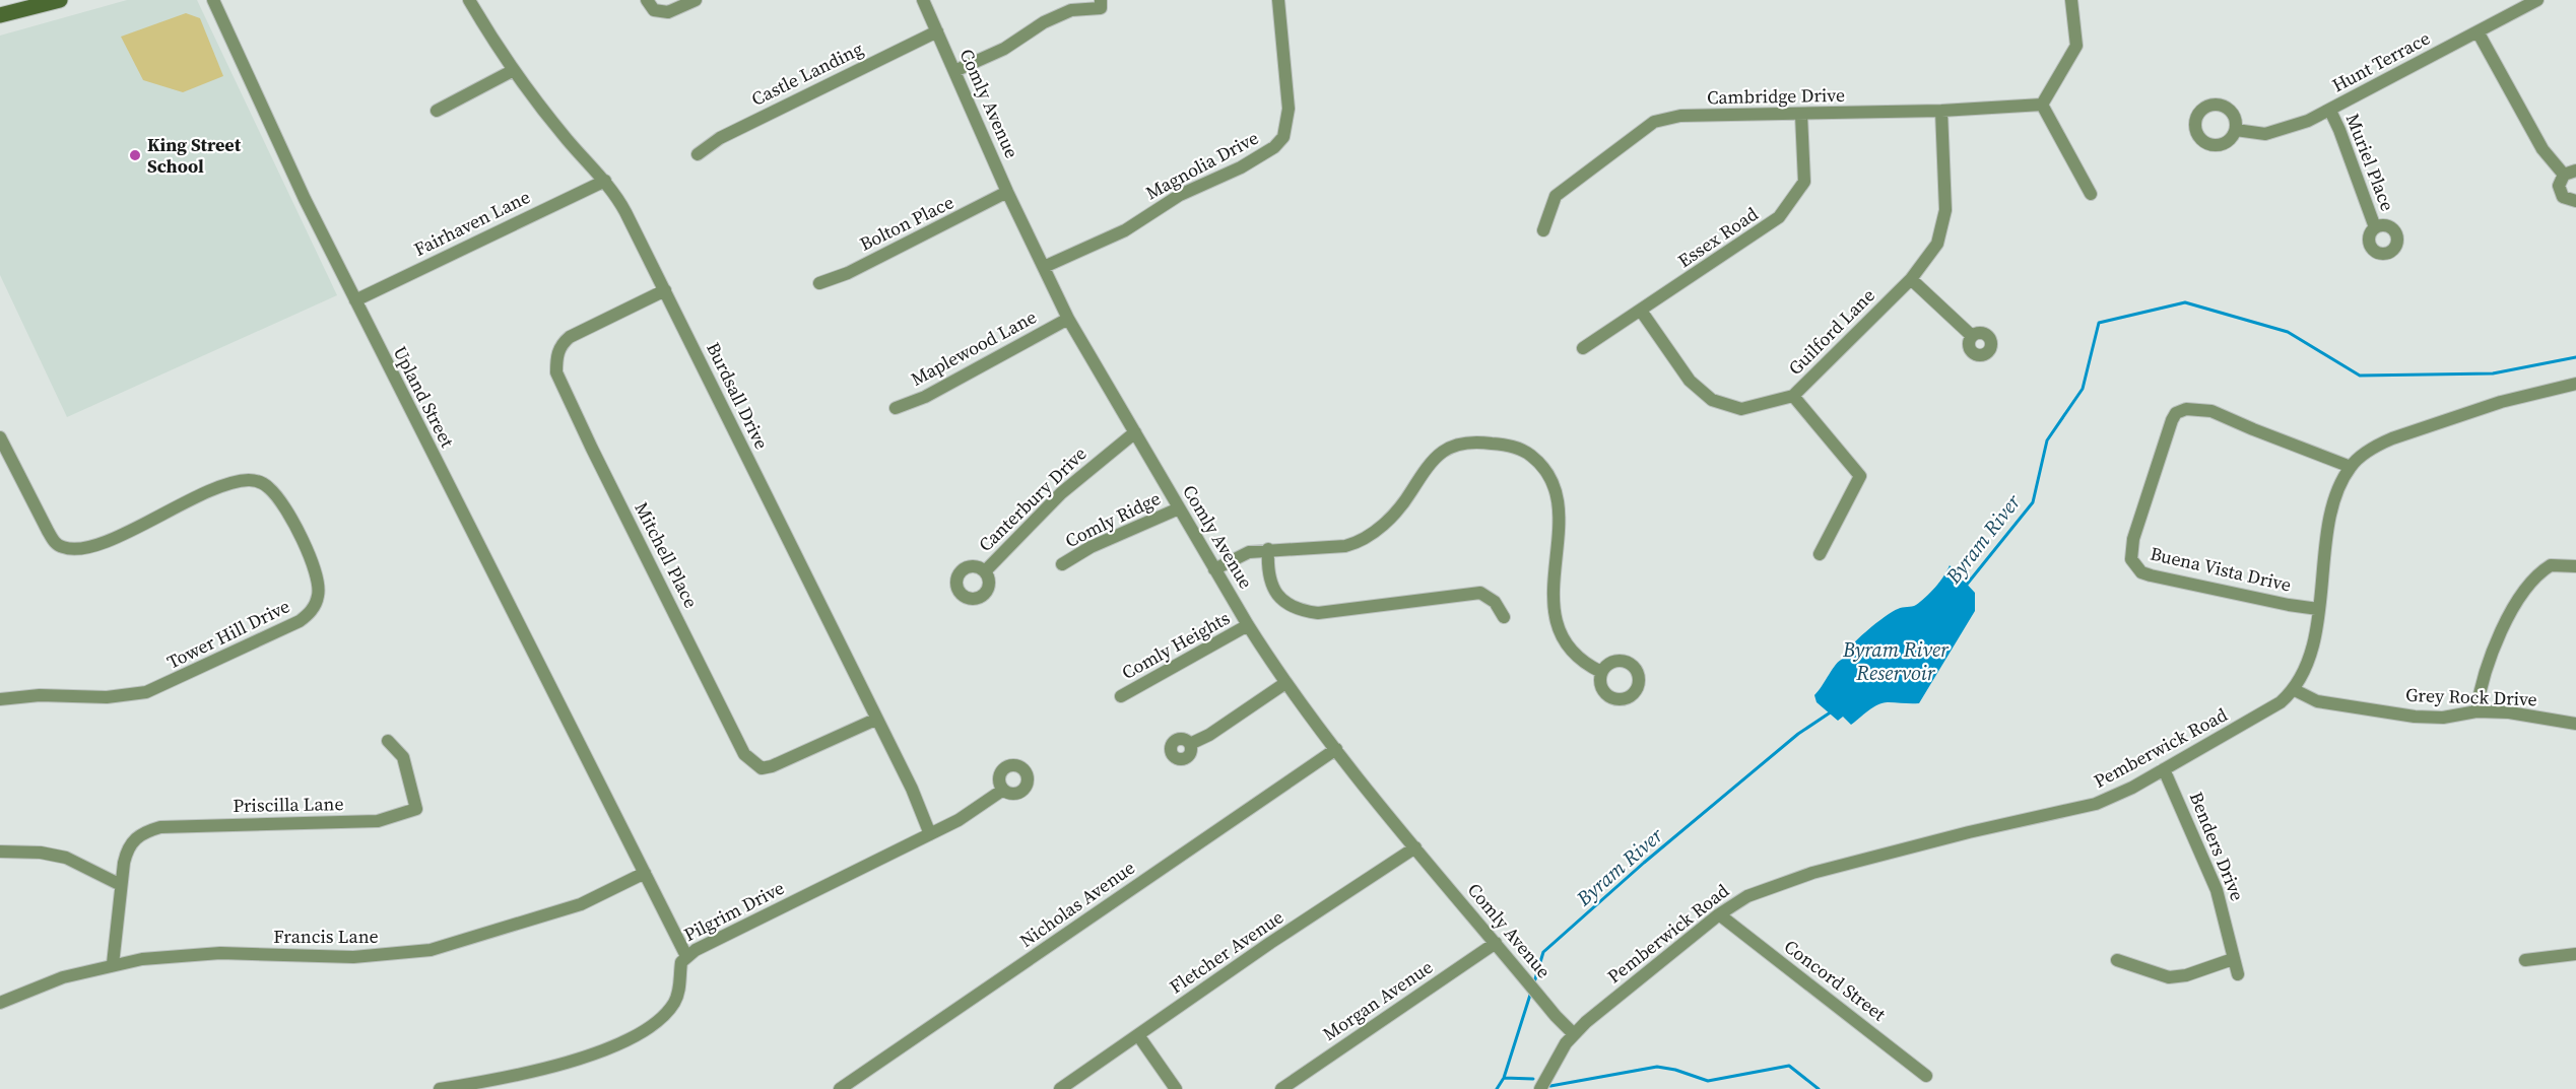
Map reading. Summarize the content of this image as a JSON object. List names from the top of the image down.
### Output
{
  "streets": {
    "street": [
      "Hunt Terrace",
      "Castle Landing",
      "Cambridge Drive",
      "Comly Avenue",
      "Muriel Place",
      "Magnolia Drive",
      "Fairhaven Lane",
      "Bolton Place",
      "Essex Road",
      "Guilford Lane",
      "Maplewood Lane",
      "Burdsall Drive",
      "Upland Street",
      "Canterbury Drive",
      "Comly Ridge",
      "Mitchell Place",
      "Buena Vista Drive",
      "Tower Hill Drive",
      "Comly Heights",
      "Grey Rock Drive",
      "Pemberwick Road",
      "Priscilla Lane",
      "Benders Drive",
      "Nicholas Avenue",
      "Pilgrim Drive",
      "Francis Lane",
      "Fletcher Avenue",
      "Concord Street",
      "Morgan Avenue"
    ]
  },
  "crossings": [
    ["Hunt Terrace", "Muriel Place"],
    ["Castle Landing", "Comly Avenue"],
    ["Cambridge Drive", "Essex Road"],
    ["Cambridge Drive", "Guilford Lane"],
    ["Comly Avenue", "Magnolia Drive"],
    ["Comly Avenue", "Bolton Place"],
    ["Comly Avenue", "Maplewood Lane"],
    ["Comly Avenue", "Canterbury Drive"],
    ["Comly Avenue", "Comly Ridge"],
    ["Comly Avenue", "Comly Heights"],
    ["Comly Avenue", "Pemberwick Road"],
    ["Comly Avenue", "Nicholas Avenue"],
    ["Comly Avenue", "Fletcher Avenue"],
    ["Comly Avenue", "Morgan Avenue"],
    ["Fairhaven Lane", "Burdsall Drive"],
    ["Fairhaven Lane", "Upland Street"],
    ["Essex Road", "Guilford Lane"],
    ["Burdsall Drive", "Mitchell Place"],
    ["Burdsall Drive", "Pilgrim Drive"],
    ["Upland Street", "Pilgrim Drive"],
    ["Upland Street", "Francis Lane"],
    ["Grey Rock Drive", "Pemberwick Road"],
    ["Pemberwick Road", "Benders Drive"],
    ["Pemberwick Road", "Concord Street"]
  ],
  "water": ["Byram River", "Byram River Reservoir"],
  "places": ["King Street School"]
}
